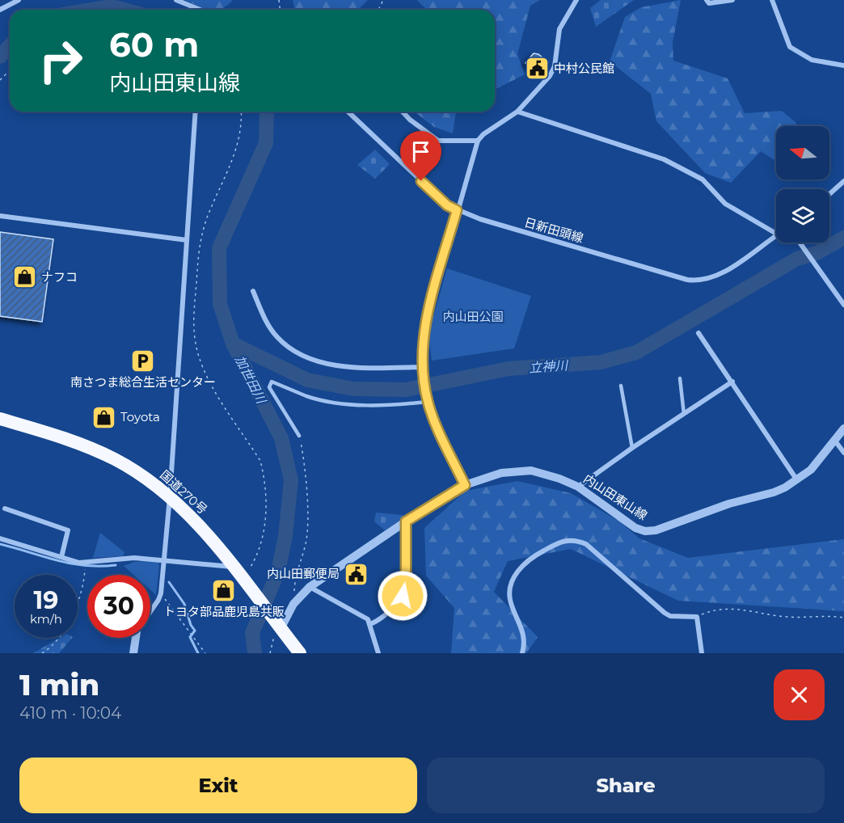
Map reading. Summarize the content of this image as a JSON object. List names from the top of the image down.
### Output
{
  "streets": {
    "highway": ["国道270号"],
    "street": ["日新田頭線", "内山田東山線"]
  },
  "crossings": [
    ["国道270号", "内山田東山線"]
  ],
  "water": ["立神川", "加世田川"],
  "parks": ["内山田公園"],
  "places": {
    "public building": ["中村公民館", "内山田郵便局"],
    "shop": ["ナフコ", "Toyota", "トヨタ部品鹿児島共販"],
    "parking": ["南さつま総合生活センター"]
  },
  "north": "left",
  "page": {
    "turn": ["60 m", "内山田東山線"],
    "speed": "19 km/h",
    "limit": "30",
    "heading": ["1 min", "410 m · 10:04"],
    "buttons": ["Exit", "Share"]
  }
}
